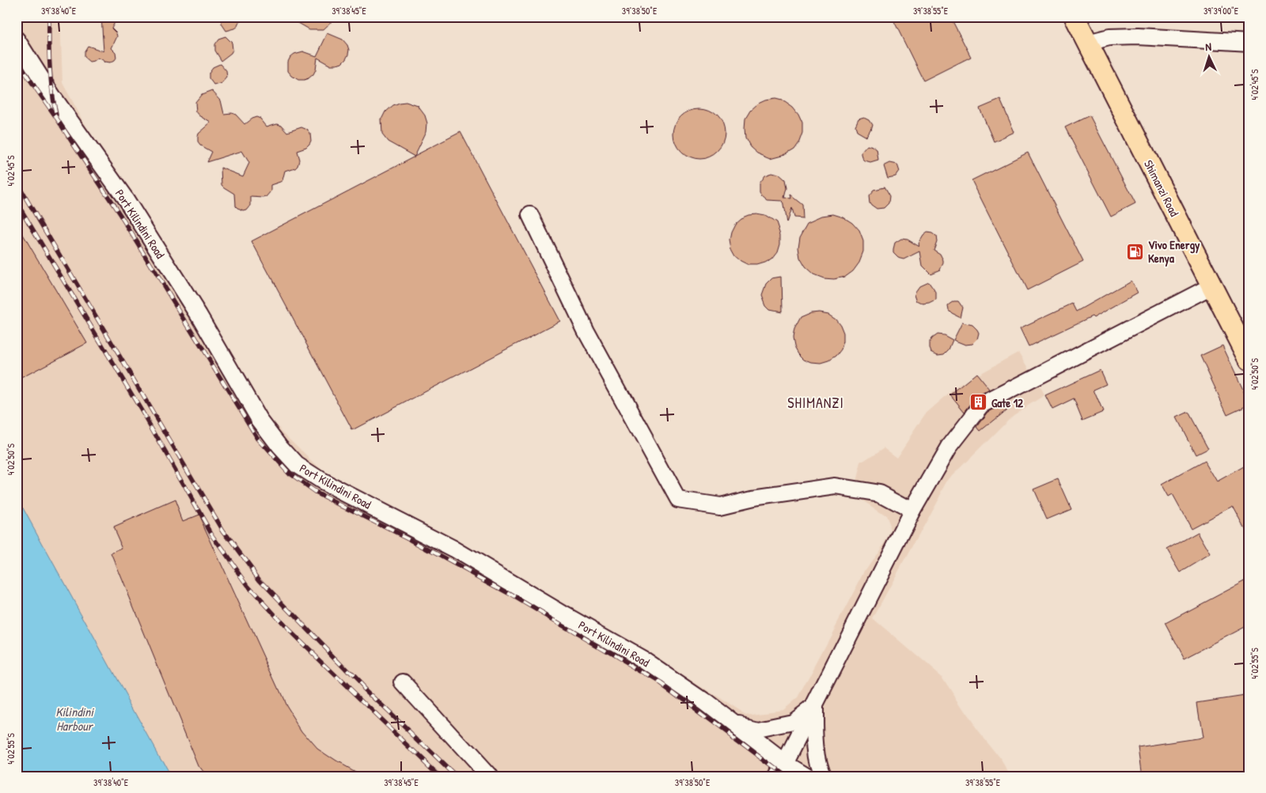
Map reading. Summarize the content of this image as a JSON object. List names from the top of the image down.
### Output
{
  "streets": {
    "main road": ["Shimanzi Road"],
    "street": ["Port Kilindini Road"]
  },
  "districts": ["SHIMANZI"],
  "water": ["Kilindini Harbour"],
  "places": {
    "fuel station": ["Vivo Energy Kenya"],
    "building": ["Gate 12"]
  },
  "north": "top",
  "coordinates": [
    "39°38'40\"E",
    "39°38'45\"E",
    "39°38'50\"E",
    "39°38'55\"E",
    "39°39'00\"E",
    "4°02'45\"S",
    "4°02'50\"S",
    "4°02'55\"S"
  ]
}
